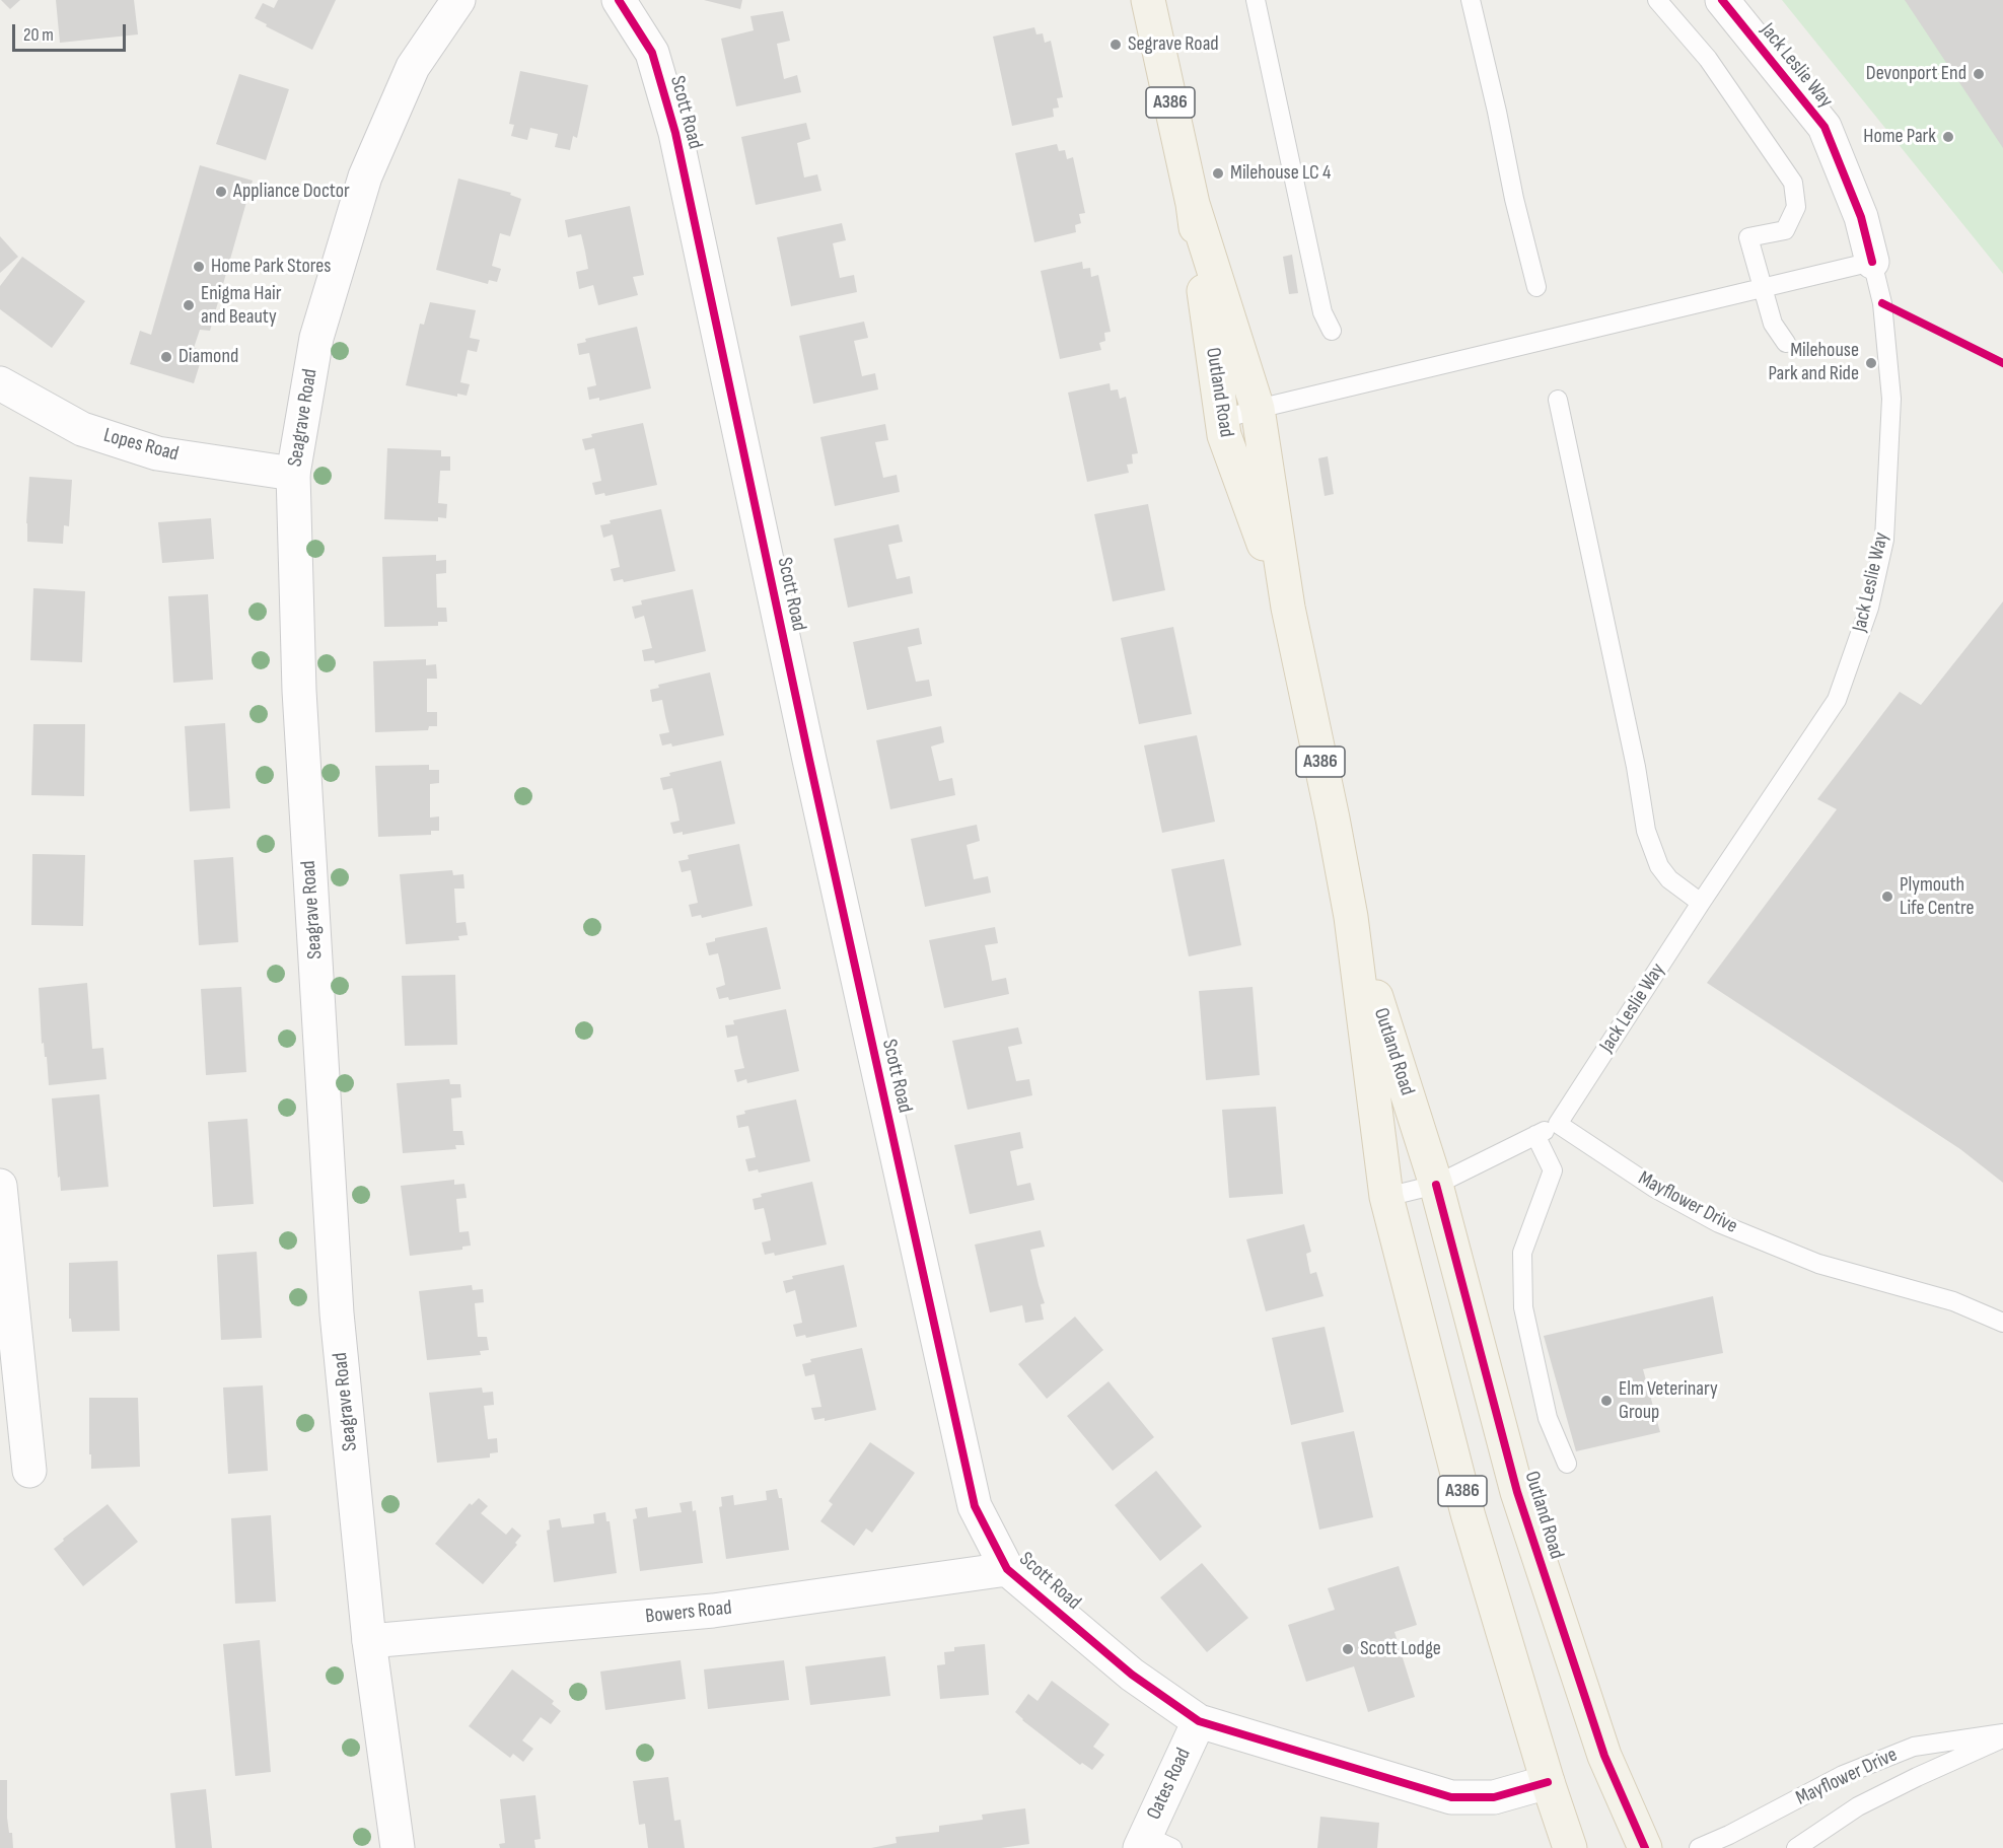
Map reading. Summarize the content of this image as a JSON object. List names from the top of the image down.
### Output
{
  "streets": {
    "main road": ["A386", "Outland Road"],
    "street": [
      "Jack Leslie Way",
      "Scott Road",
      "Seagrave Road",
      "Lopes Road",
      "Bowers Road",
      "Oates Road"
    ],
    "lane": ["Mayflower Drive"]
  },
  "crossings": [
    ["Jack Leslie Way", "Mayflower Drive"],
    ["Scott Road", "Outland Road"],
    ["Scott Road", "Bowers Road"],
    ["Scott Road", "Oates Road"],
    ["Seagrave Road", "Lopes Road"],
    ["Seagrave Road", "Bowers Road"]
  ],
  "places": [
    "Segrave Road",
    "Devonport End",
    "Home Park",
    "Milehouse LC 4",
    "Appliance Doctor",
    "Home Park Stores",
    "Enigma Hair and Beauty",
    "Diamond",
    "Milehouse Park and Ride",
    "Plymouth Life Centre",
    "Elm Veterinary Group",
    "Scott Lodge"
  ],
  "scale_bar": "20 m"
}
